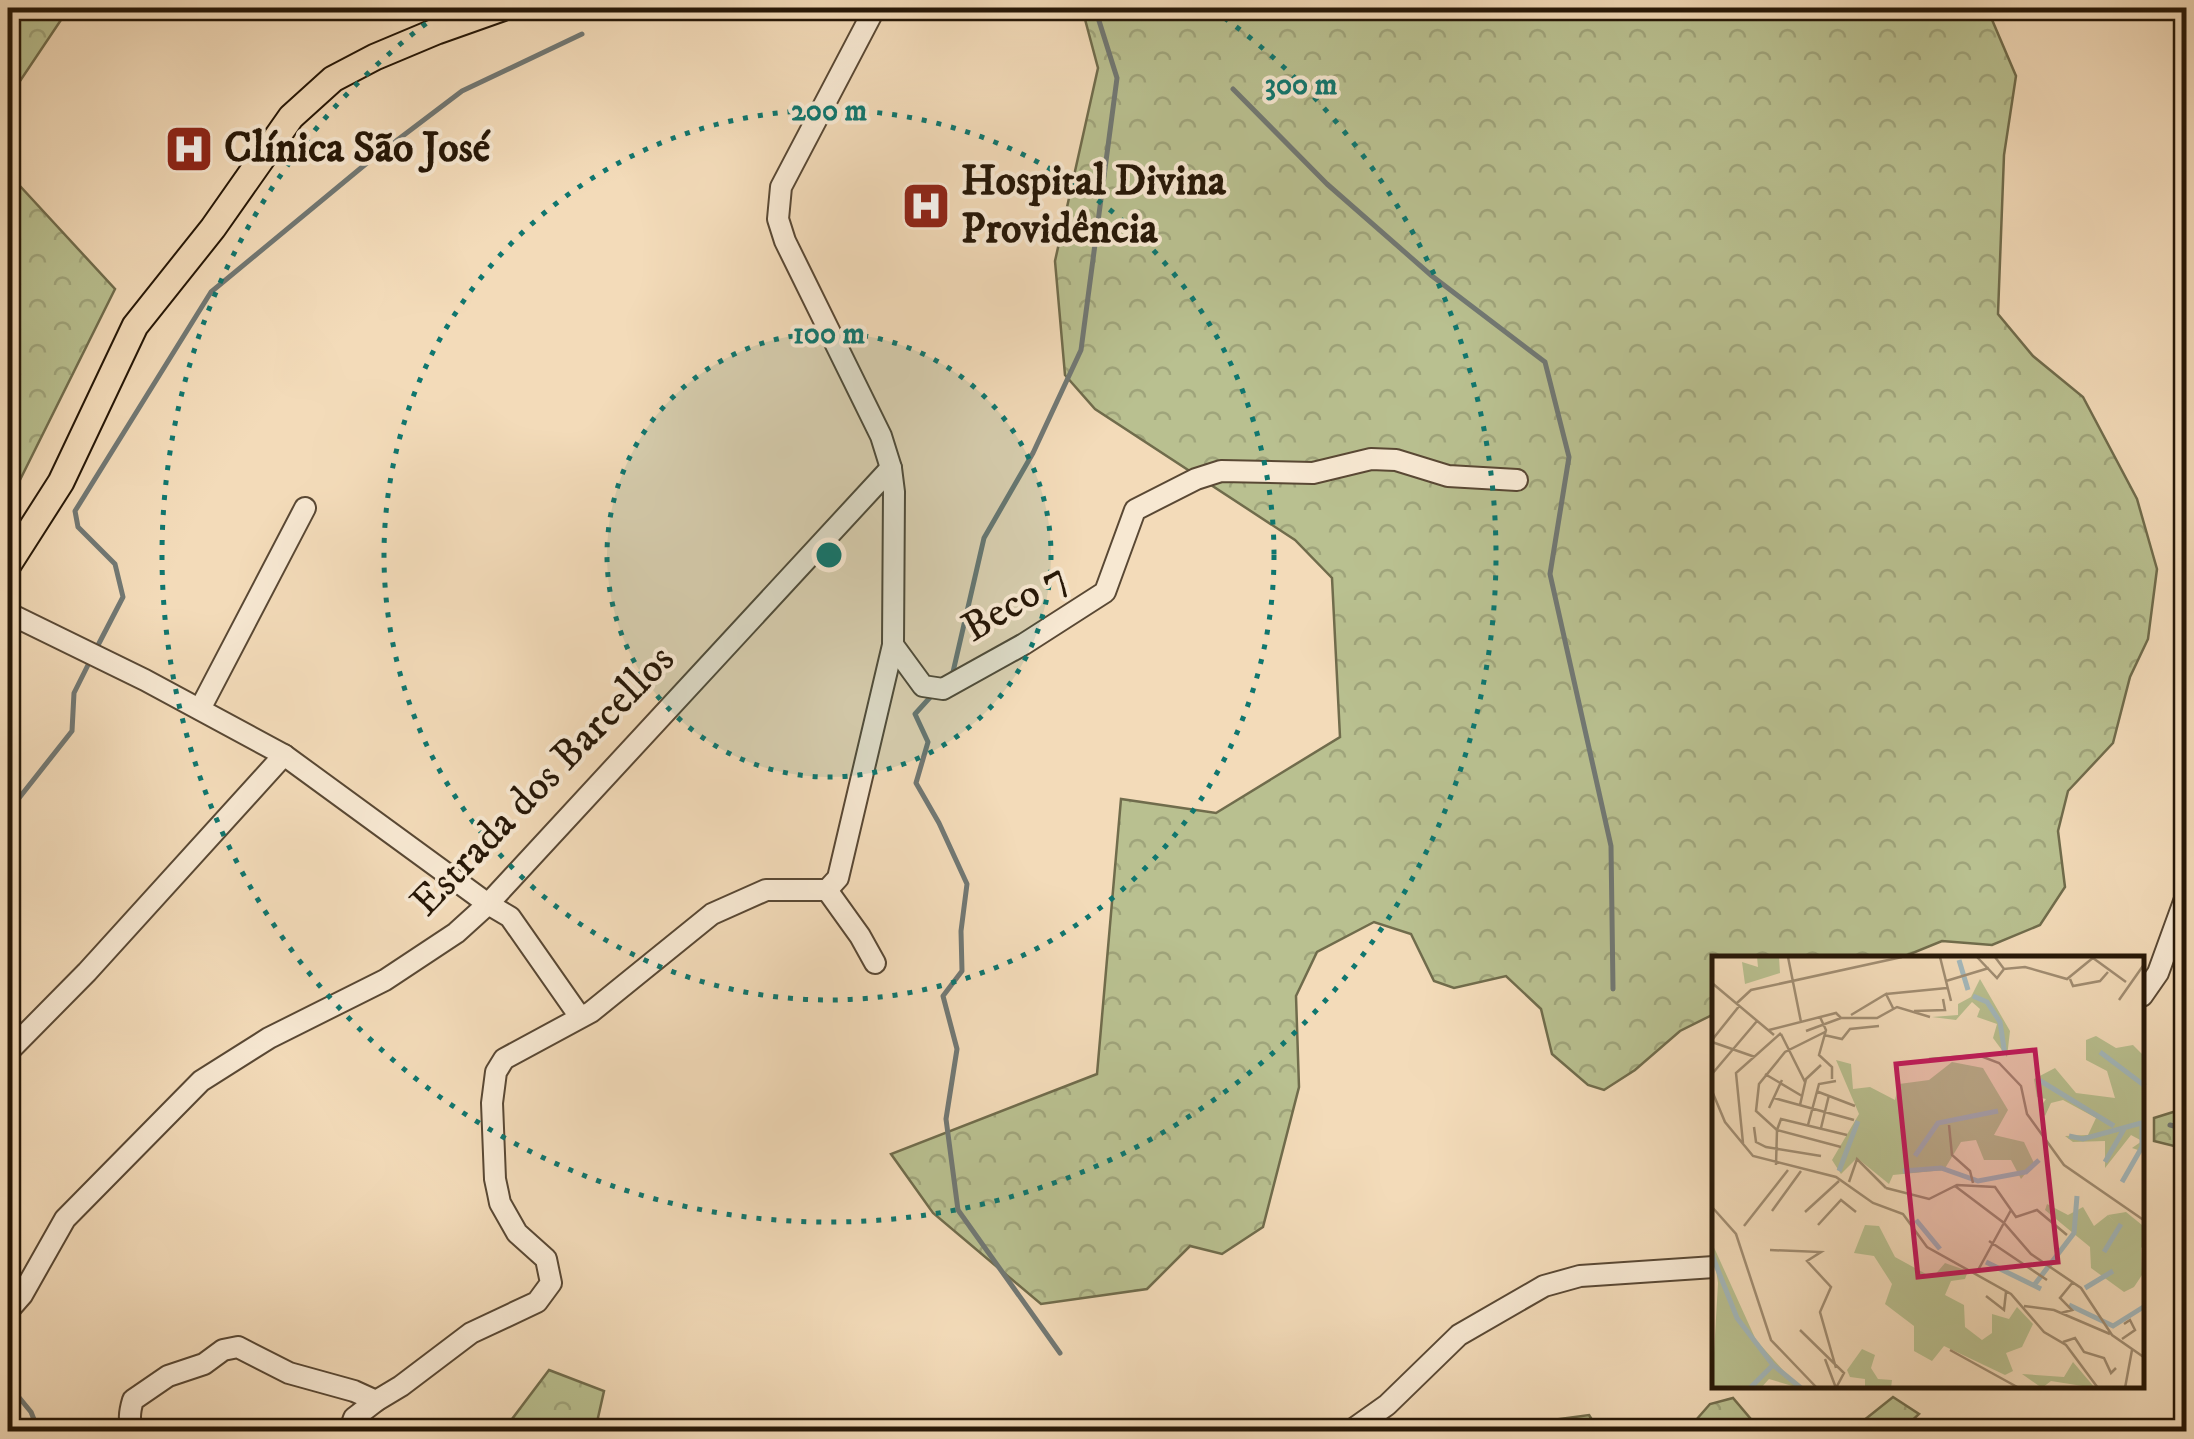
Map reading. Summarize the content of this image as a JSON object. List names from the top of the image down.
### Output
{
  "streets": {
    "street": ["Beco 7", "Estrada dos Barcellos"]
  },
  "places": {
    "hospital": ["Clínica São José", "Hospital Divina Providência"]
  },
  "rings": ["300 m", "200 m", "100 m"]
}
